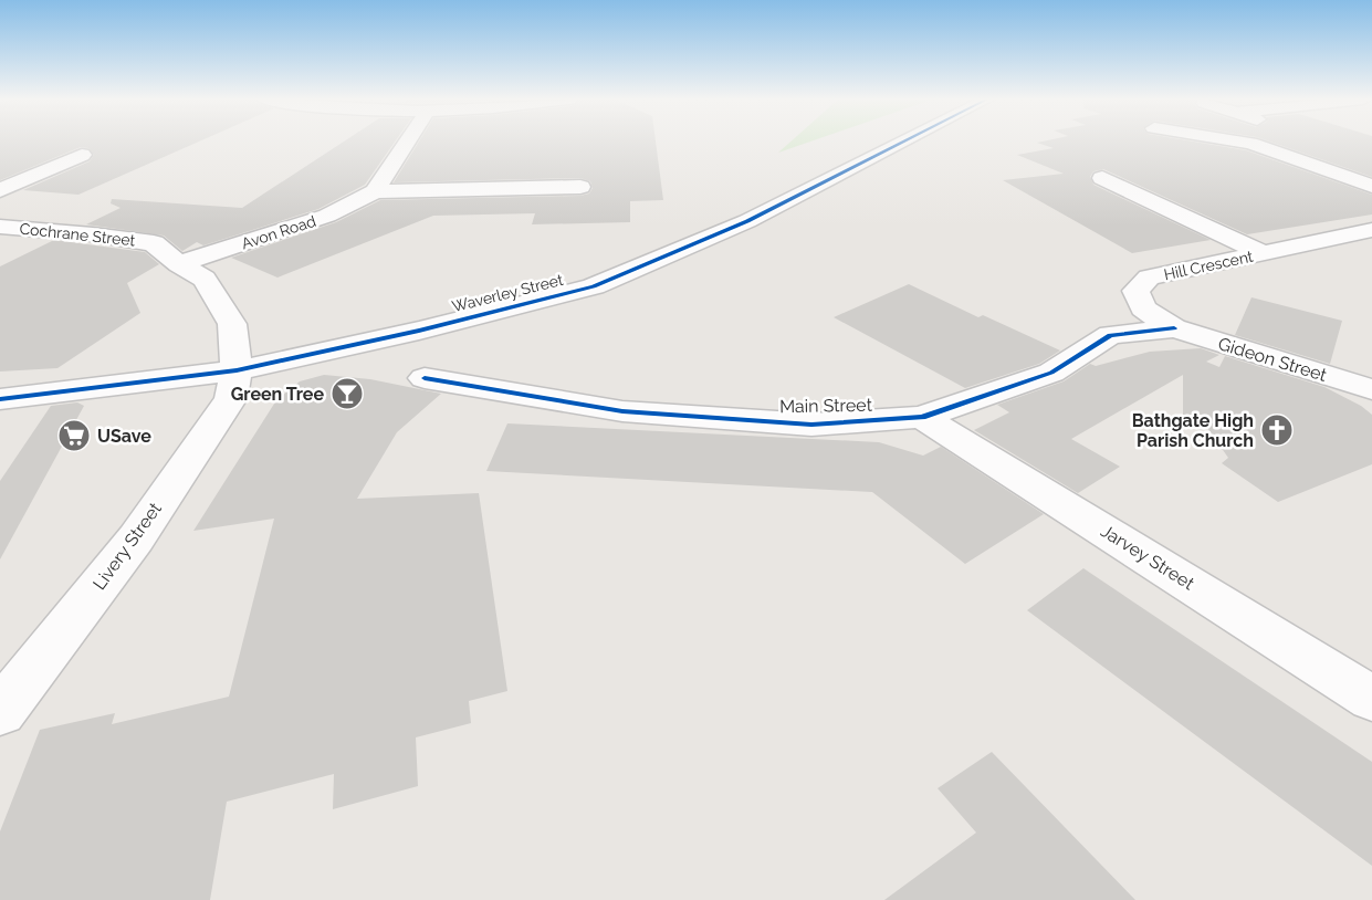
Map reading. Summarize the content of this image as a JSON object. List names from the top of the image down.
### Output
{
  "streets": {
    "street": [
      "Avon Road",
      "Cochrane Street",
      "Hill Crescent",
      "Waverley Street",
      "Gideon Street",
      "Main Street",
      "Livery Street",
      "Jarvey Street"
    ]
  },
  "crossings": [
    ["Avon Road", "Cochrane Street"],
    ["Cochrane Street", "Waverley Street"],
    ["Cochrane Street", "Livery Street"],
    ["Hill Crescent", "Gideon Street"],
    ["Hill Crescent", "Main Street"],
    ["Waverley Street", "Livery Street"],
    ["Gideon Street", "Main Street"],
    ["Main Street", "Jarvey Street"]
  ],
  "places": {
    "bar": ["Green Tree"],
    "church": ["Bathgate High Parish Church"],
    "supermarket": ["USave"]
  }
}
